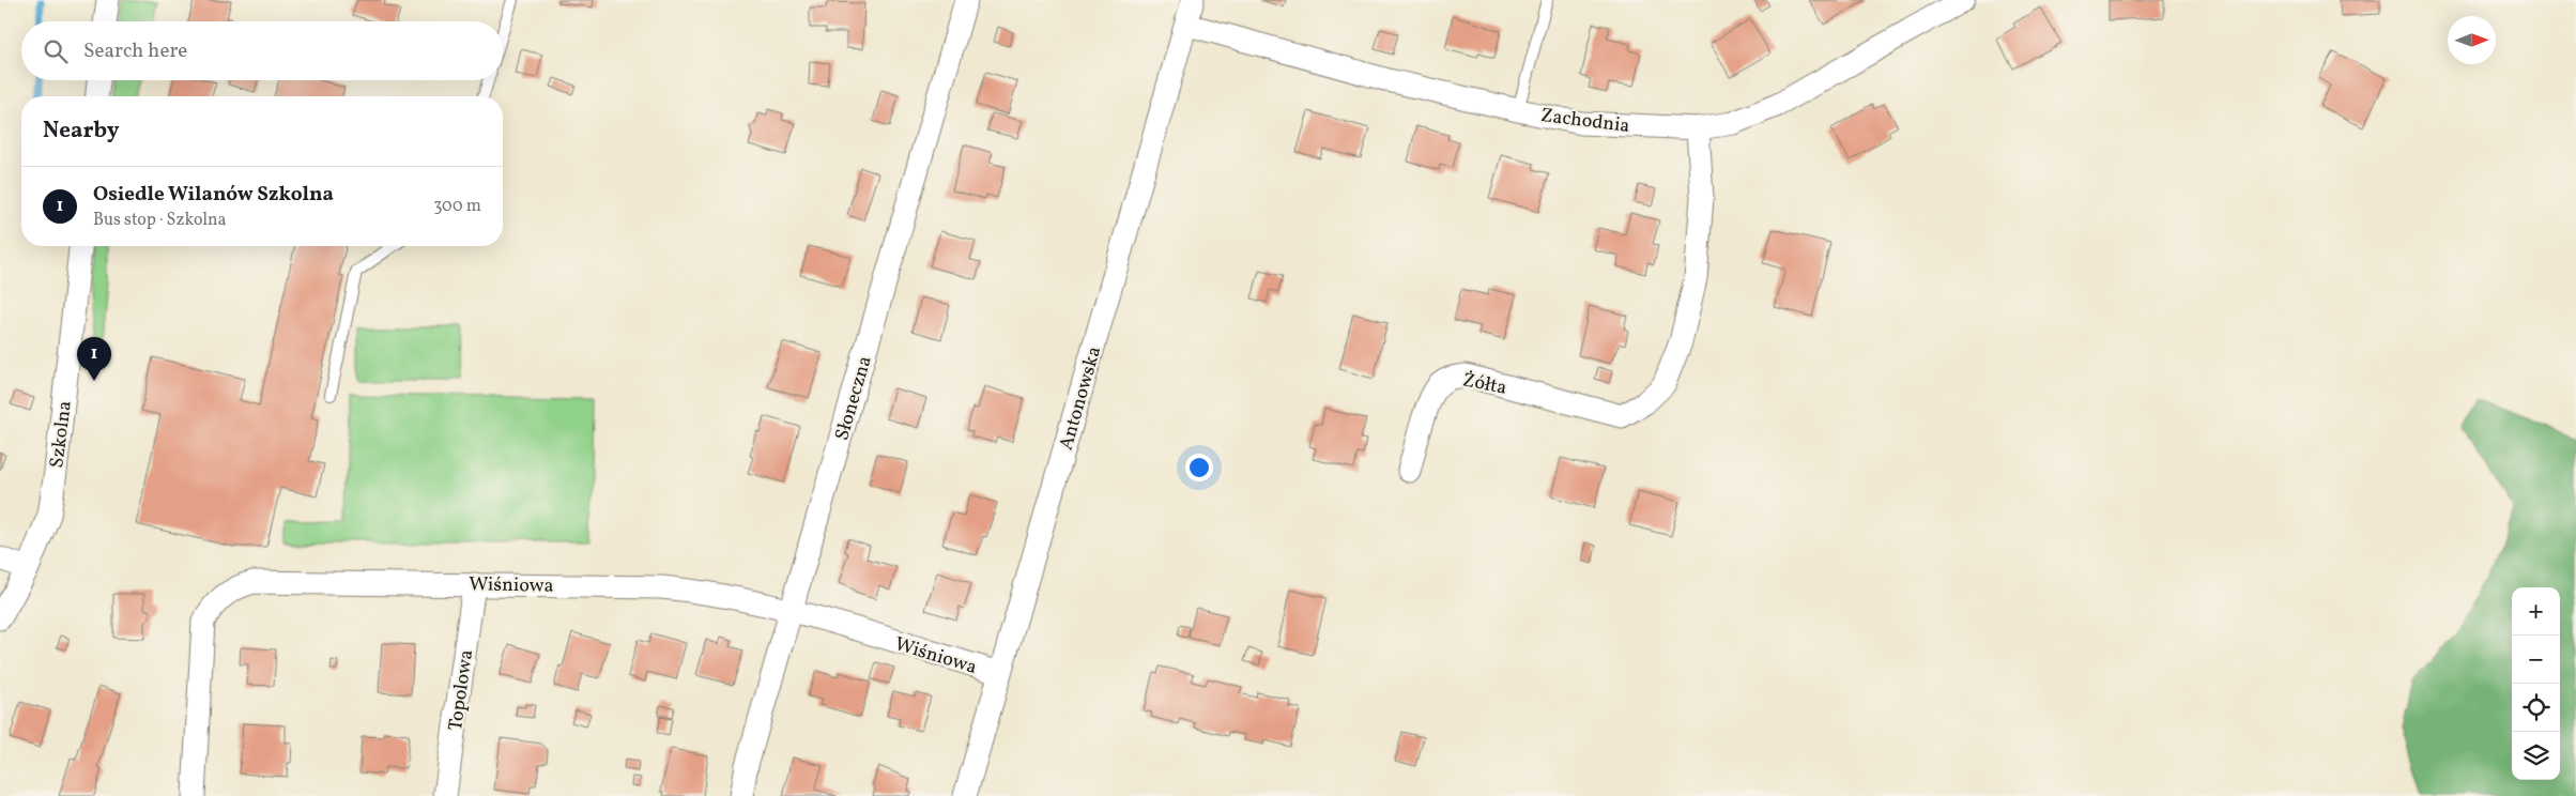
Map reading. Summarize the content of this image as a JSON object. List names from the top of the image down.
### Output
{
  "streets": {
    "street": [
      "Zachodnia",
      "Żółta",
      "Słoneczna",
      "Antonowska",
      "Szkolna",
      "Wiśniowa",
      "Topolowa"
    ]
  },
  "crossings": [
    ["Zachodnia", "Żółta"],
    ["Zachodnia", "Antonowska"],
    ["Słoneczna", "Wiśniowa"],
    ["Antonowska", "Wiśniowa"],
    ["Wiśniowa", "Topolowa"]
  ],
  "north": "right",
  "page": {
    "search": "Search here",
    "heading": "Nearby",
    "list": [
      {
        "mark": "1",
        "name": "Osiedle Wilanów Szkolna",
        "note": "Bus stop · Szkolna",
        "value": "300 m"
      }
    ],
    "pins": "1",
    "map_buttons": ["+", "−"]
  }
}
